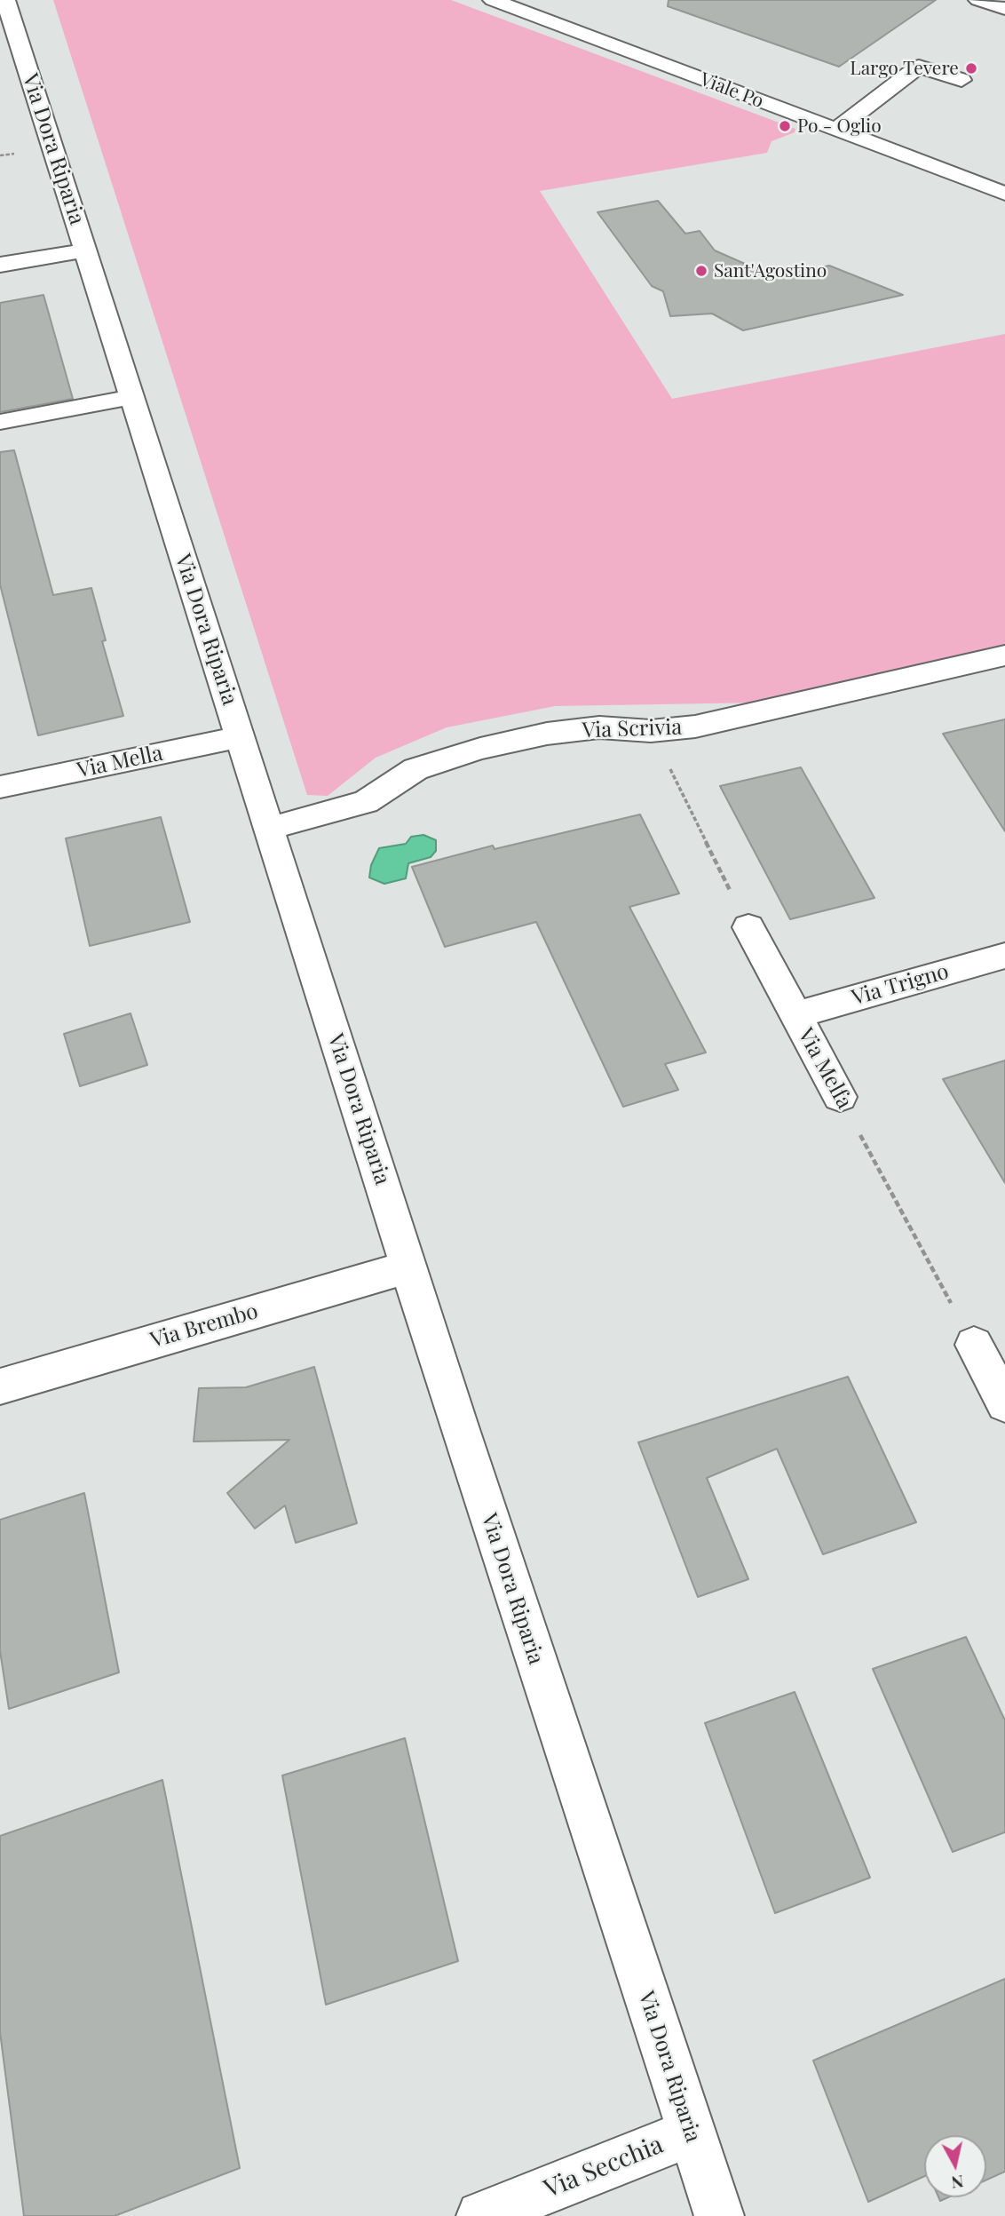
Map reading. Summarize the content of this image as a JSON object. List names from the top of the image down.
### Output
{
  "streets": {
    "street": [
      "Viale Po",
      "Via Dora Riparia",
      "Via Scrivia",
      "Via Mella",
      "Via Trigno",
      "Via Melfa",
      "Via Brembo",
      "Via Secchia"
    ]
  },
  "crossings": [
    ["Via Dora Riparia", "Via Scrivia"],
    ["Via Dora Riparia", "Via Mella"],
    ["Via Dora Riparia", "Via Brembo"],
    ["Via Dora Riparia", "Via Secchia"],
    ["Via Trigno", "Via Melfa"]
  ],
  "places": ["Largo Tevere", "Po - Oglio", "Sant'Agostino"],
  "north": "bottom"
}
